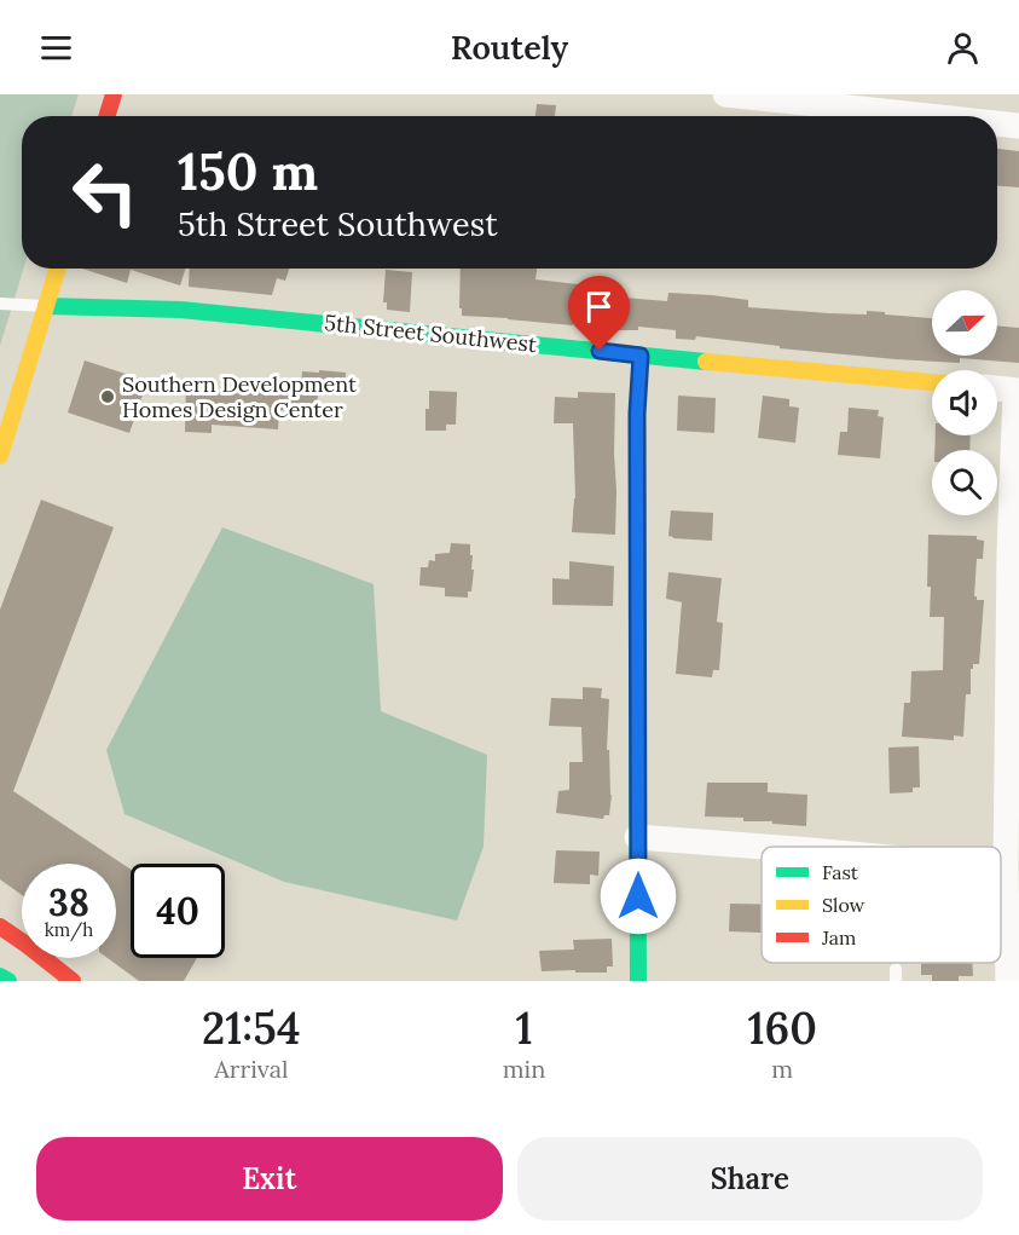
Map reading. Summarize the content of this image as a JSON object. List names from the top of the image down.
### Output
{
  "streets": {
    "street": ["5th Street Southwest"]
  },
  "places": ["Southern Development Homes Design Center"],
  "legend": ["Fast", "Slow", "Jam"],
  "north": "right",
  "page": {
    "header": "Routely",
    "turn": ["150 m", "5th Street Southwest"],
    "speed": "38 km/h",
    "limit": "40",
    "eta": [
      "21:54",
      "Arrival",
      "1",
      "min",
      "160",
      "m"
    ],
    "buttons": ["Exit", "Share"]
  }
}
